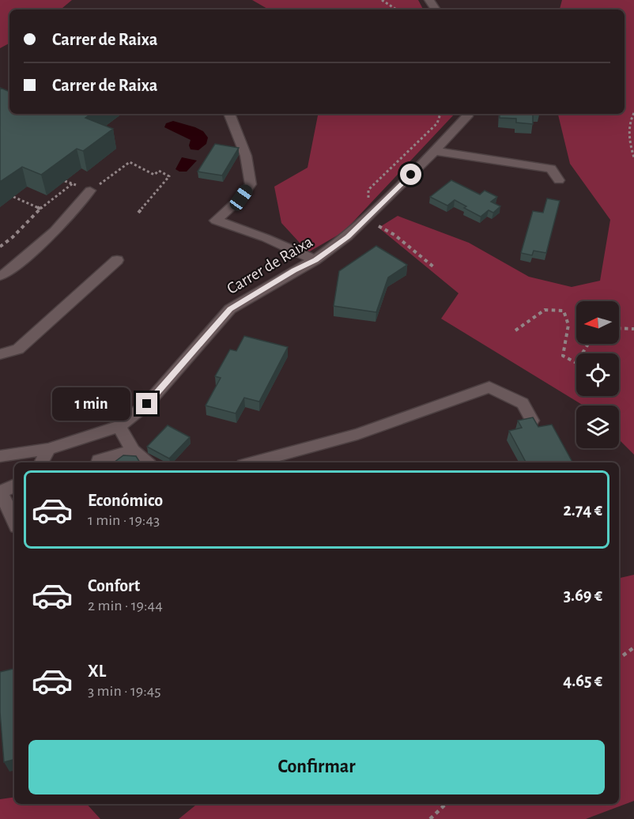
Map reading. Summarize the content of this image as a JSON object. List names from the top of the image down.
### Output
{
  "streets": {
    "street": ["Carrer de Raixa"]
  },
  "north": "left",
  "page": {
    "banner": ["Carrer de Raixa", "Carrer de Raixa"],
    "bubble": "1 min",
    "list": [
      {
        "name": "Económico",
        "note": "1 min · 19:43",
        "value": "2.74 €"
      },
      {
        "name": "Confort",
        "note": "2 min · 19:44",
        "value": "3.69 €"
      },
      {
        "name": "XL",
        "note": "3 min · 19:45",
        "value": "4.65 €"
      }
    ],
    "buttons": "Confirmar"
  }
}
